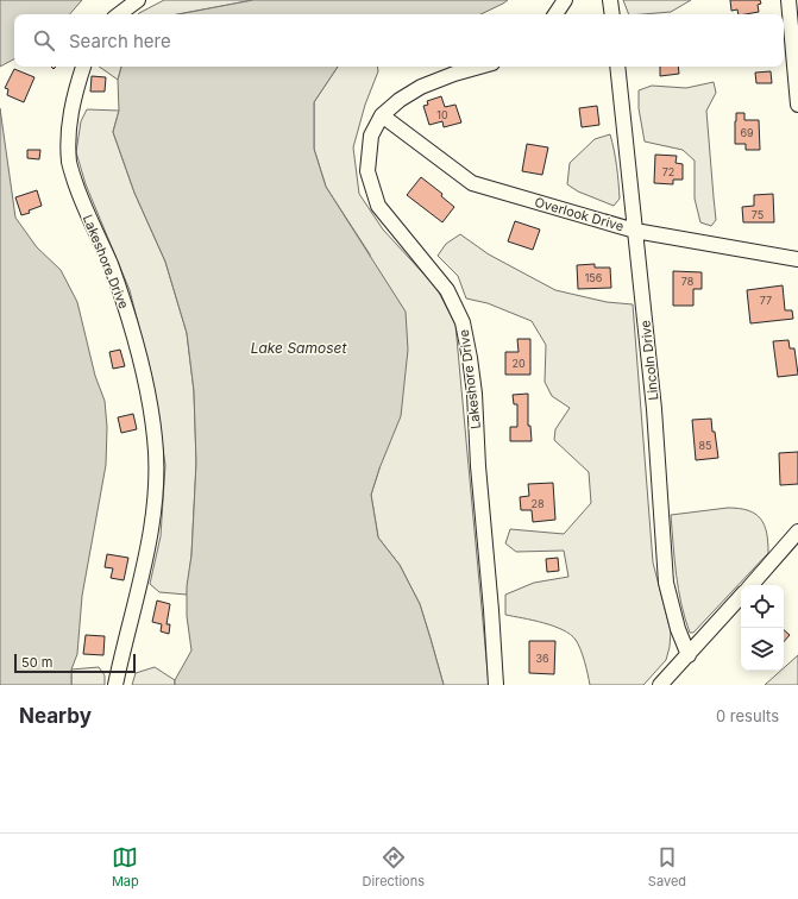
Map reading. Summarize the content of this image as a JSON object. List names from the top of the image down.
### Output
{
  "streets": {
    "street": ["Overlook Drive", "Lakeshore Drive", "Lincoln Drive"]
  },
  "crossings": [
    ["Overlook Drive", "Lakeshore Drive"],
    ["Overlook Drive", "Lincoln Drive"]
  ],
  "water": ["Lake Samoset"],
  "house_numbers": [
    "10",
    "69",
    "72",
    "75",
    "156",
    "78",
    "77",
    "20",
    "85",
    "28",
    "36"
  ],
  "scale_bar": "50 m",
  "page": {
    "search": "Search here",
    "scale": "50 m",
    "heading": ["Nearby", "0 results"],
    "nav": ["Map", "Directions", "Saved"]
  }
}
